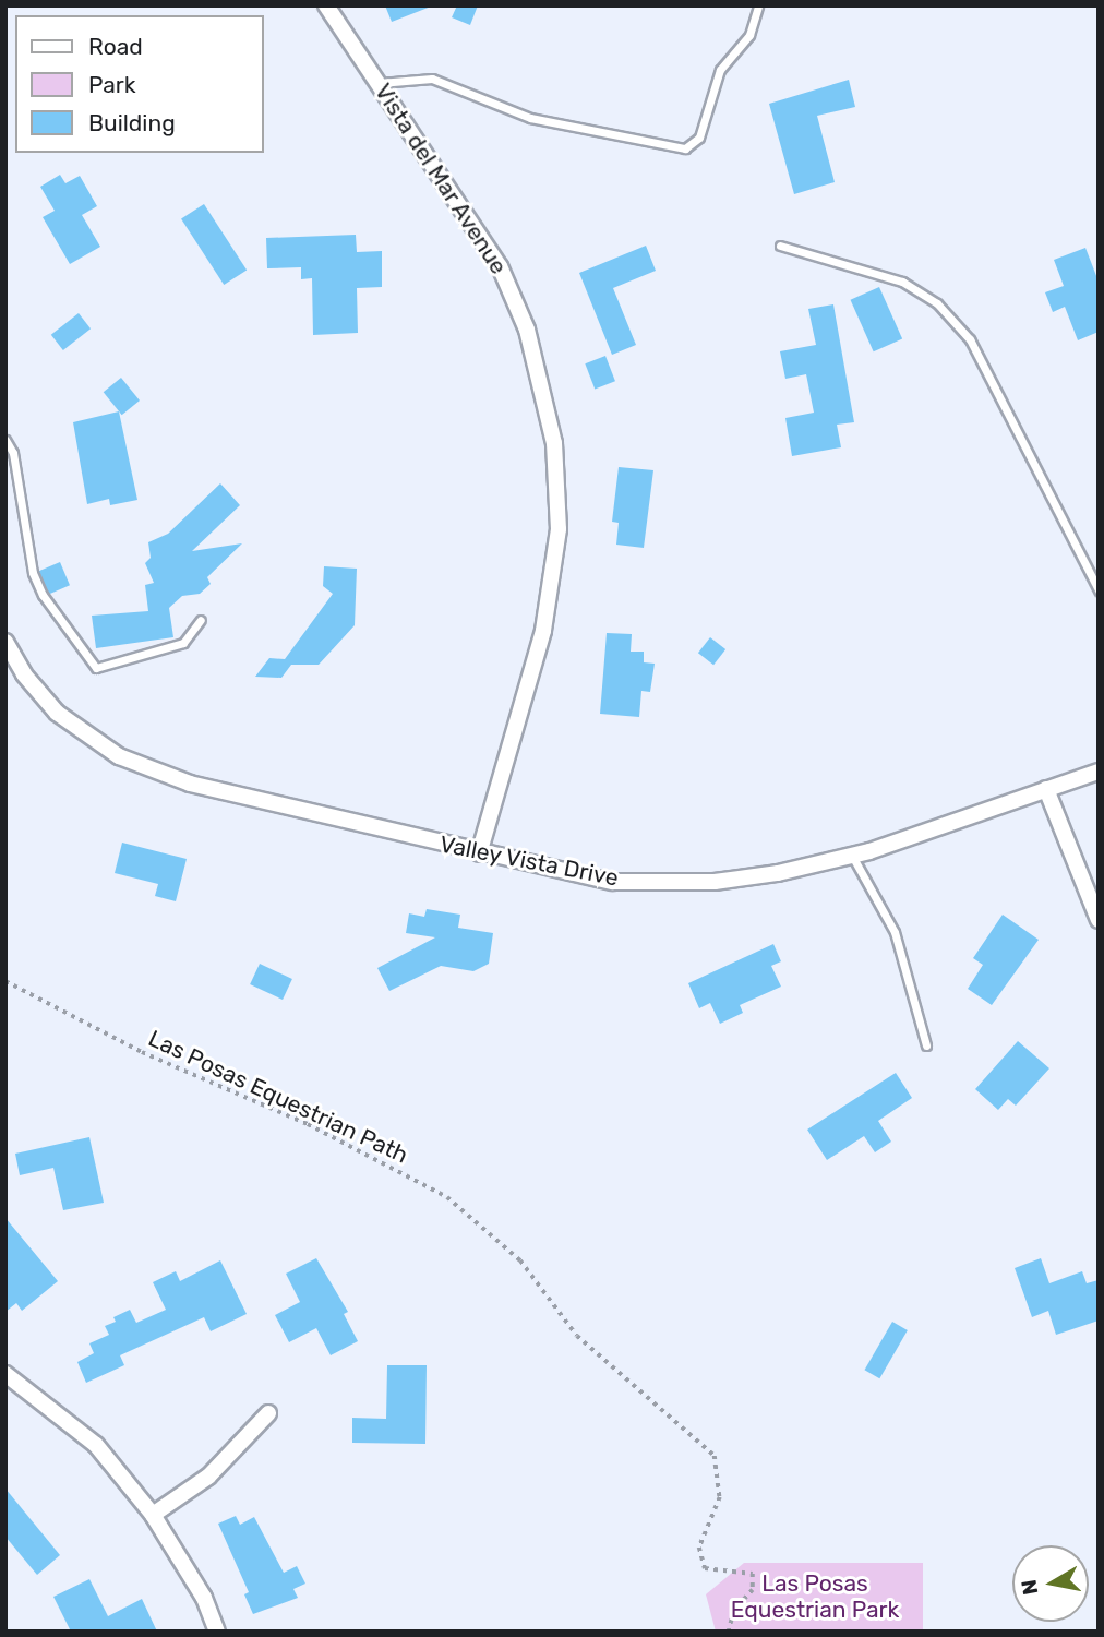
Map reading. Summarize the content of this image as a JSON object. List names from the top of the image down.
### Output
{
  "streets": {
    "street": ["Vista del Mar Avenue", "Valley Vista Drive"],
    "path": ["Las Posas Equestrian Path"]
  },
  "crossings": [
    ["Vista del Mar Avenue", "Valley Vista Drive"]
  ],
  "parks": ["Las Posas Equestrian Park"],
  "legend": ["Road", "Park", "Building"],
  "north": "left"
}
